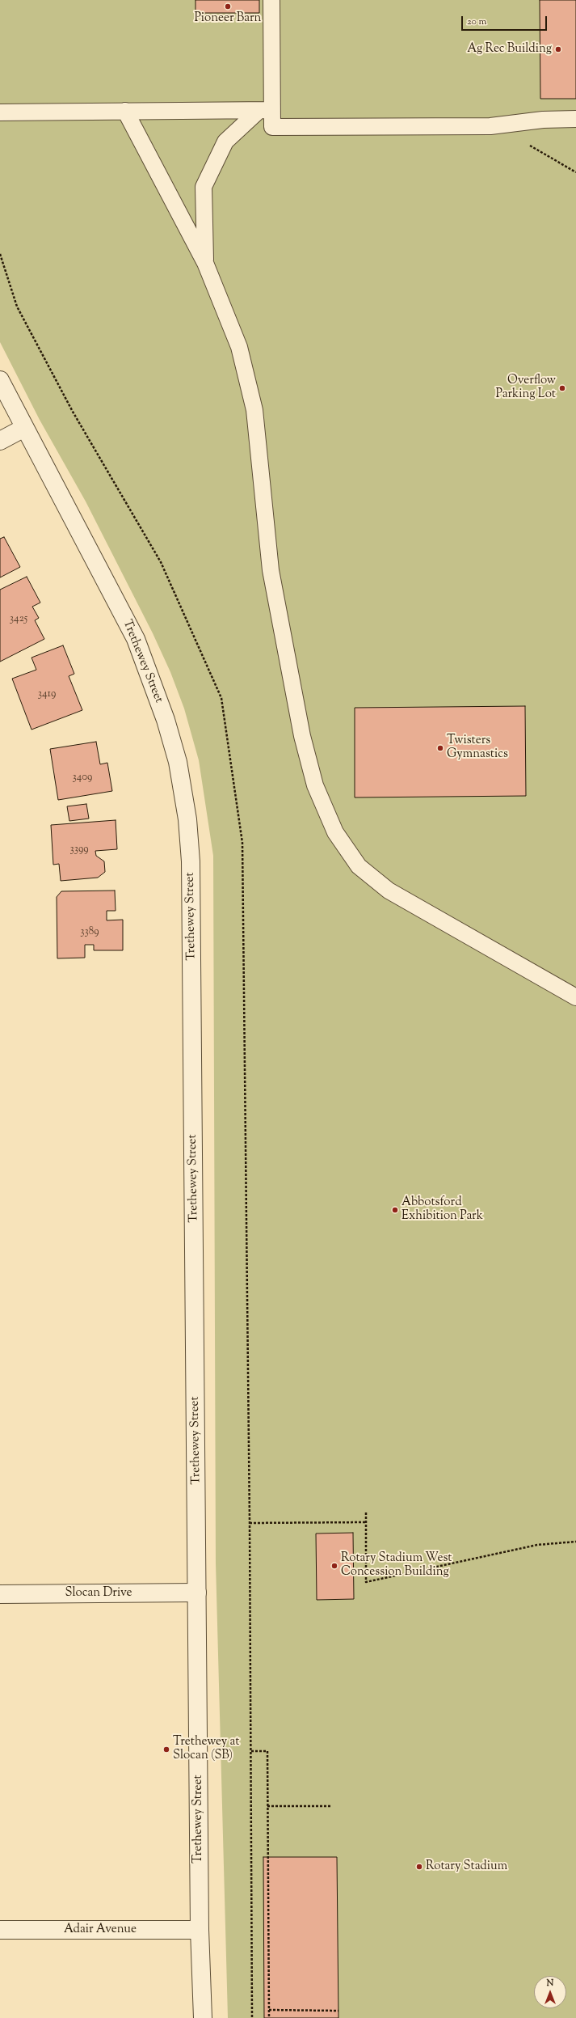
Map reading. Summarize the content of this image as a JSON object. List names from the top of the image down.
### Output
{
  "streets": {
    "street": ["Trethewey Street", "Slocan Drive", "Adair Avenue"]
  },
  "crossings": [
    ["Trethewey Street", "Slocan Drive"],
    ["Trethewey Street", "Adair Avenue"]
  ],
  "places": [
    "Pioneer Barn",
    "Ag Rec Building",
    "Overflow Parking Lot",
    "Twisters Gymnastics",
    "Abbotsford Exhibition Park",
    "Rotary Stadium West Concession Building",
    "Trethewey at Slocan (SB)",
    "Rotary Stadium"
  ],
  "house_numbers": [
    "3425",
    "3419",
    "3409",
    "3399",
    "3389"
  ],
  "scale_bar": "20 m",
  "north": "top"
}
